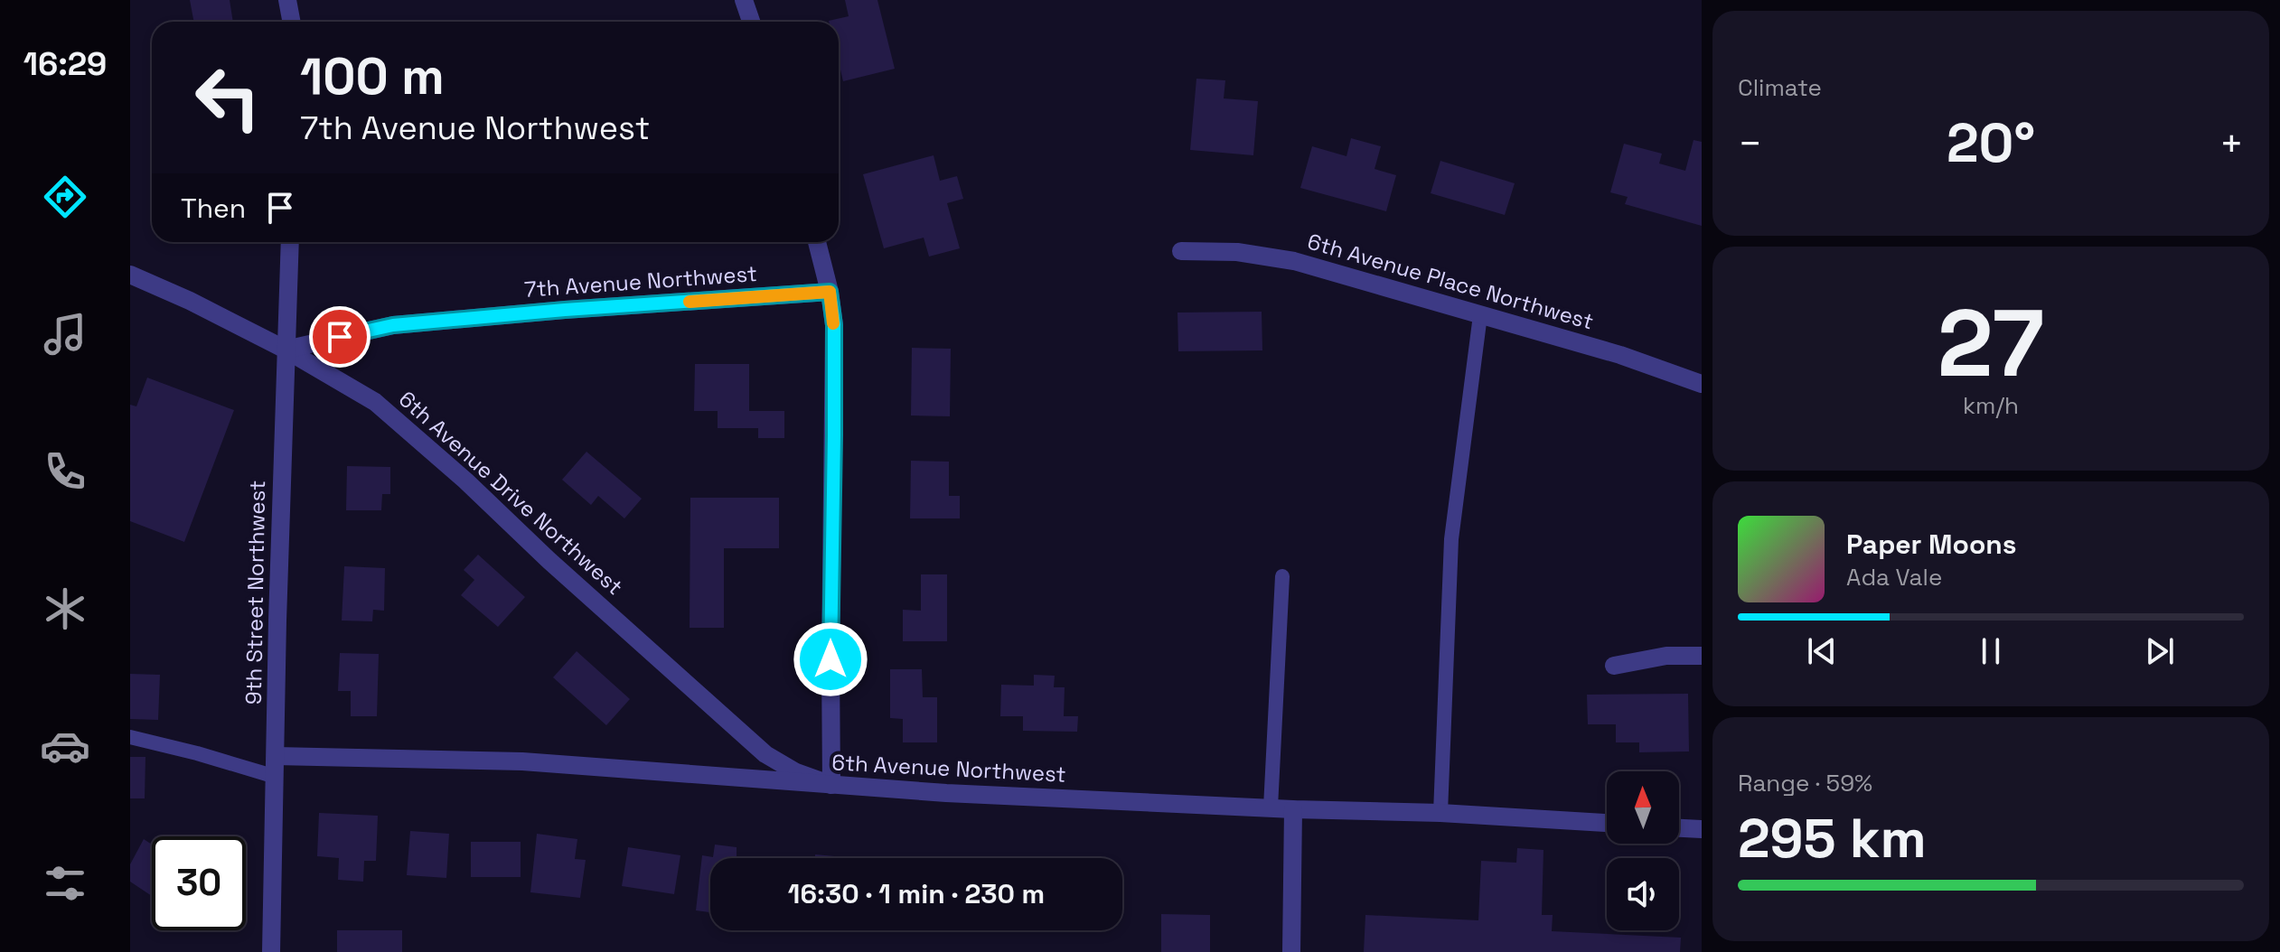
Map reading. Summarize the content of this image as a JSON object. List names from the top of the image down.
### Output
{
  "streets": {
    "street": [
      "7th Avenue Northwest",
      "6th Avenue Place Northwest",
      "6th Avenue Drive Northwest",
      "9th Street Northwest",
      "6th Avenue Northwest"
    ]
  },
  "crossings": [
    ["7th Avenue Northwest", "6th Avenue Drive Northwest"],
    ["7th Avenue Northwest", "9th Street Northwest"],
    ["6th Avenue Drive Northwest", "9th Street Northwest"],
    ["6th Avenue Drive Northwest", "6th Avenue Northwest"],
    ["9th Street Northwest", "6th Avenue Northwest"]
  ],
  "north": "top",
  "page": {
    "tabs": "16:29",
    "tile": [
      "Climate",
      ["27", "km/h"],
      ["Range · 59%", "295 km"]
    ],
    "turn": ["100 m", "7th Avenue Northwest"],
    "heat": ["−", "20°", "+"],
    "then": "Then",
    "song": ["Paper Moons", "Ada Vale"],
    "limit": "30",
    "trip": "16:30 · 1 min · 230 m"
  }
}
